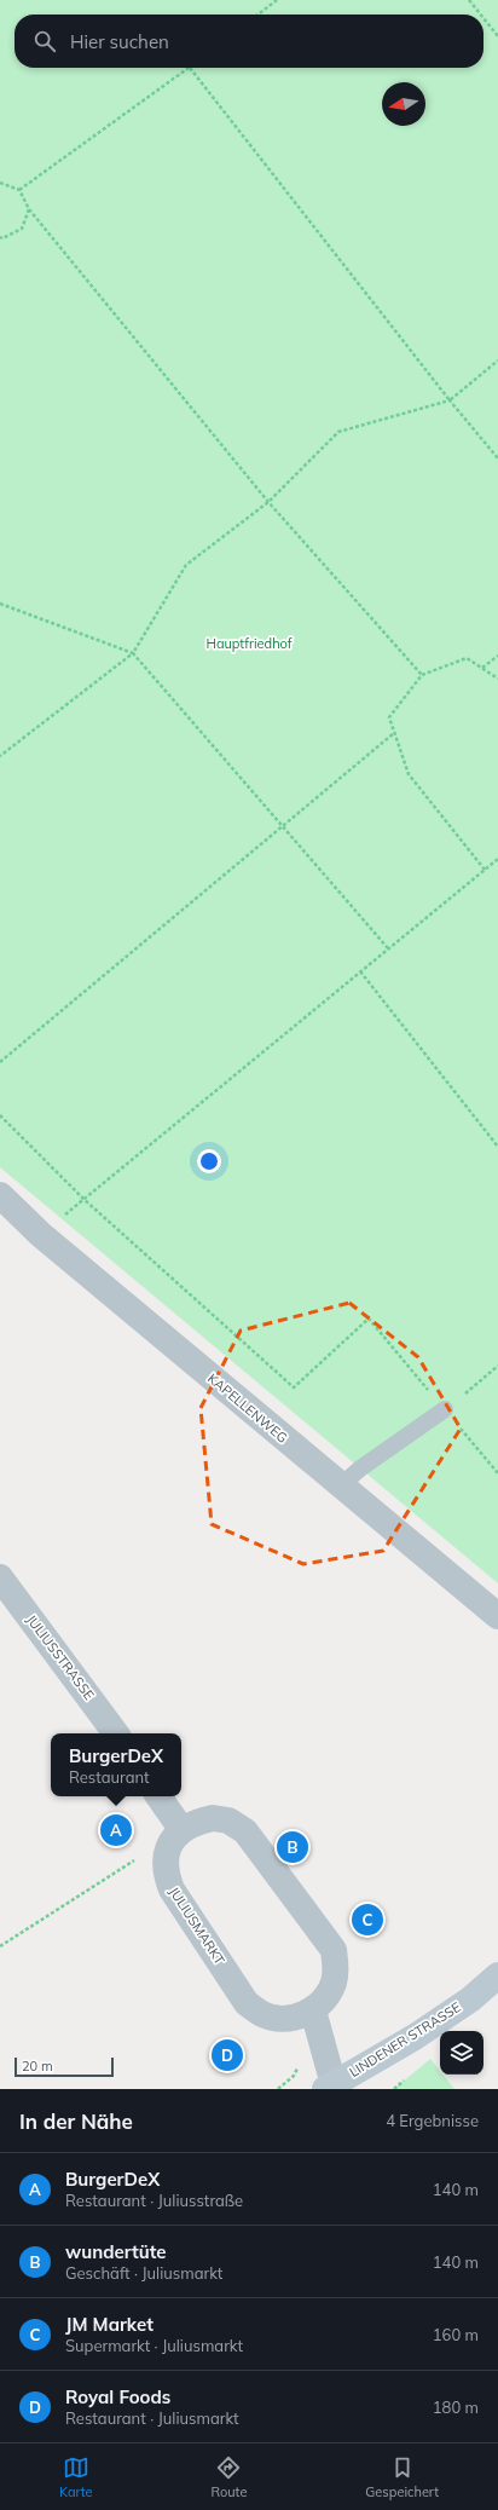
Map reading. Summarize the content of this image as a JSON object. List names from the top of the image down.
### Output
{
  "streets": {
    "main road": ["LINDENER STRASSE"],
    "street": ["KAPELLENWEG", "JULIUSSTRASSE", "JULIUSMARKT"]
  },
  "parks": ["Hauptfriedhof"],
  "scale_bar": "20 m",
  "north": "left",
  "page": {
    "search": "Hier suchen",
    "popup": ["BurgerDeX", "Restaurant"],
    "pins": [
      "A",
      "B",
      "C",
      "D"
    ],
    "scale": "20 m",
    "heading": ["In der Nähe", "4 Ergebnisse"],
    "list": [
      {
        "mark": "A",
        "name": "BurgerDeX",
        "note": "Restaurant · Juliusstraße",
        "value": "140 m"
      },
      {
        "mark": "B",
        "name": "wundertüte",
        "note": "Geschäft · Juliusmarkt",
        "value": "140 m"
      },
      {
        "mark": "C",
        "name": "JM Market",
        "note": "Supermarkt · Juliusmarkt",
        "value": "160 m"
      },
      {
        "mark": "D",
        "name": "Royal Foods",
        "note": "Restaurant · Juliusmarkt",
        "value": "180 m"
      }
    ],
    "nav": ["Karte", "Route", "Gespeichert"]
  }
}
